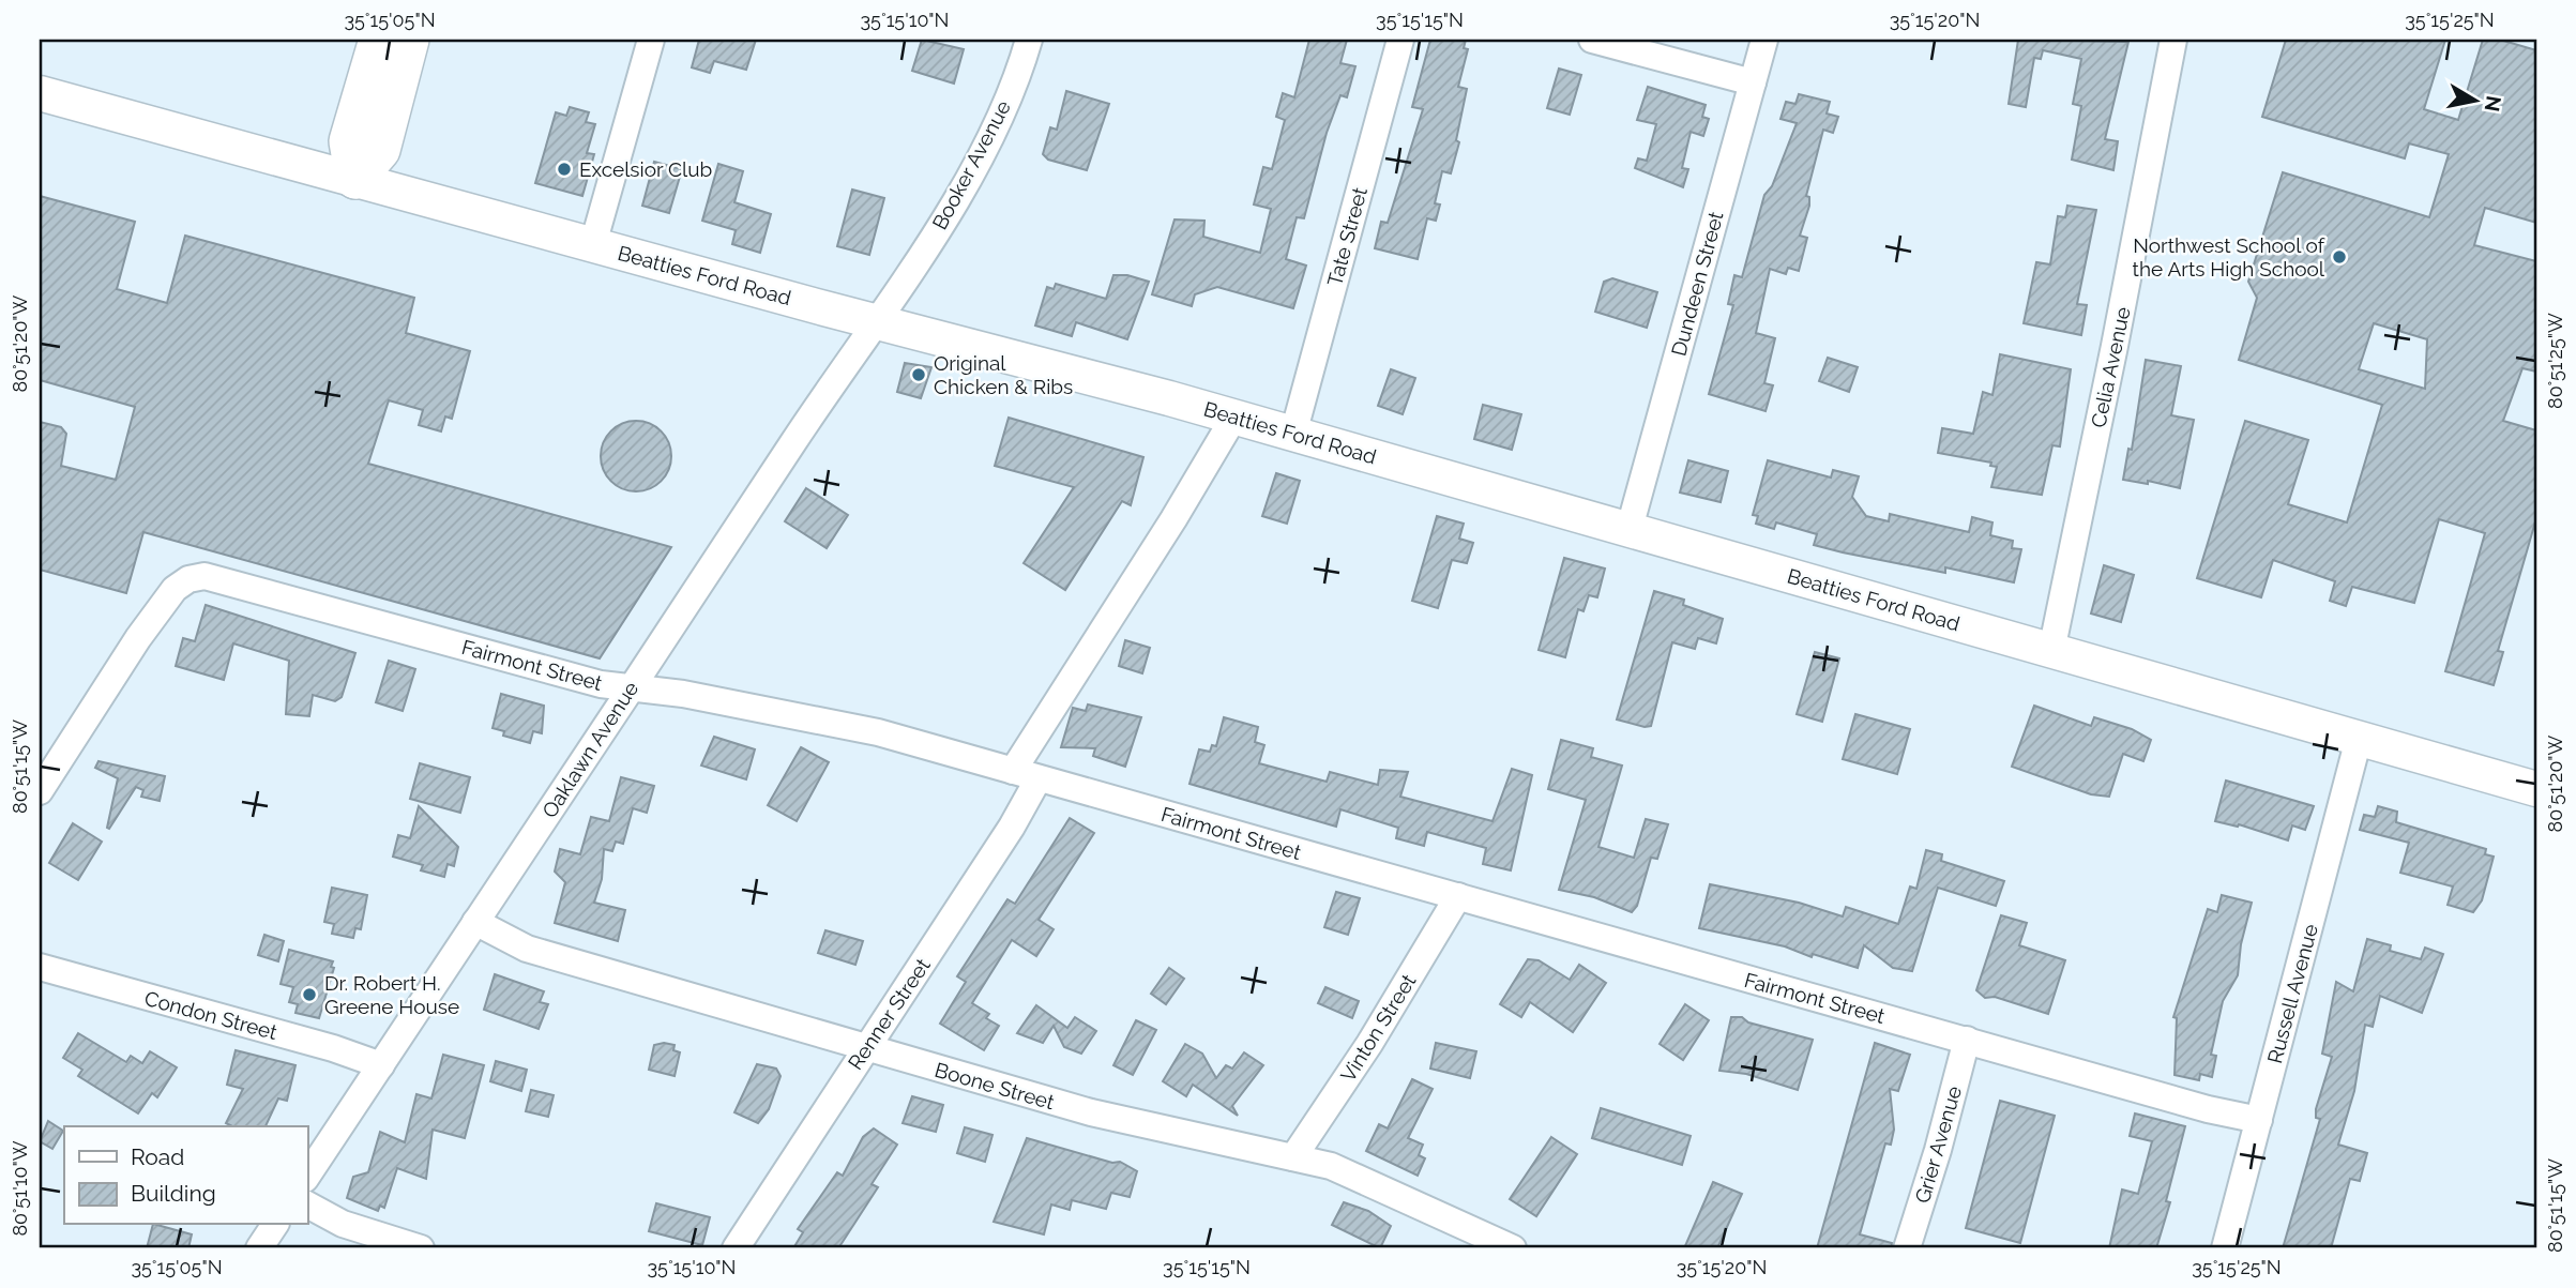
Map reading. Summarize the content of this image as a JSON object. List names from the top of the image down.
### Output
{
  "streets": {
    "main road": ["Beatties Ford Road"],
    "street": [
      "Booker Avenue",
      "Tate Street",
      "Dundeen Street",
      "Celia Avenue",
      "Fairmont Street",
      "Oaklawn Avenue",
      "Russell Avenue",
      "Renner Street",
      "Condon Street",
      "Vinton Street",
      "Boone Street",
      "Grier Avenue"
    ]
  },
  "crossings": [
    ["Booker Avenue", "Beatties Ford Road"],
    ["Booker Avenue", "Oaklawn Avenue"],
    ["Tate Street", "Beatties Ford Road"],
    ["Beatties Ford Road", "Dundeen Street"],
    ["Beatties Ford Road", "Celia Avenue"],
    ["Beatties Ford Road", "Oaklawn Avenue"],
    ["Beatties Ford Road", "Russell Avenue"],
    ["Fairmont Street", "Oaklawn Avenue"],
    ["Fairmont Street", "Russell Avenue"],
    ["Fairmont Street", "Renner Street"],
    ["Fairmont Street", "Vinton Street"],
    ["Fairmont Street", "Grier Avenue"],
    ["Oaklawn Avenue", "Condon Street"],
    ["Oaklawn Avenue", "Boone Street"],
    ["Renner Street", "Boone Street"],
    ["Vinton Street", "Boone Street"]
  ],
  "places": [
    "Excelsior Club",
    "Northwest School of the Arts High School",
    "Original Chicken & Ribs",
    "Dr. Robert H. Greene House"
  ],
  "legend": ["Road", "Building"],
  "north": "right",
  "coordinates": [
    "35°15'05\"N",
    "35°15'10\"N",
    "35°15'15\"N",
    "35°15'20\"N",
    "35°15'25\"N",
    "80°51'20\"W",
    "80°51'25\"W",
    "80°51'15\"W",
    "80°51'10\"W"
  ]
}
